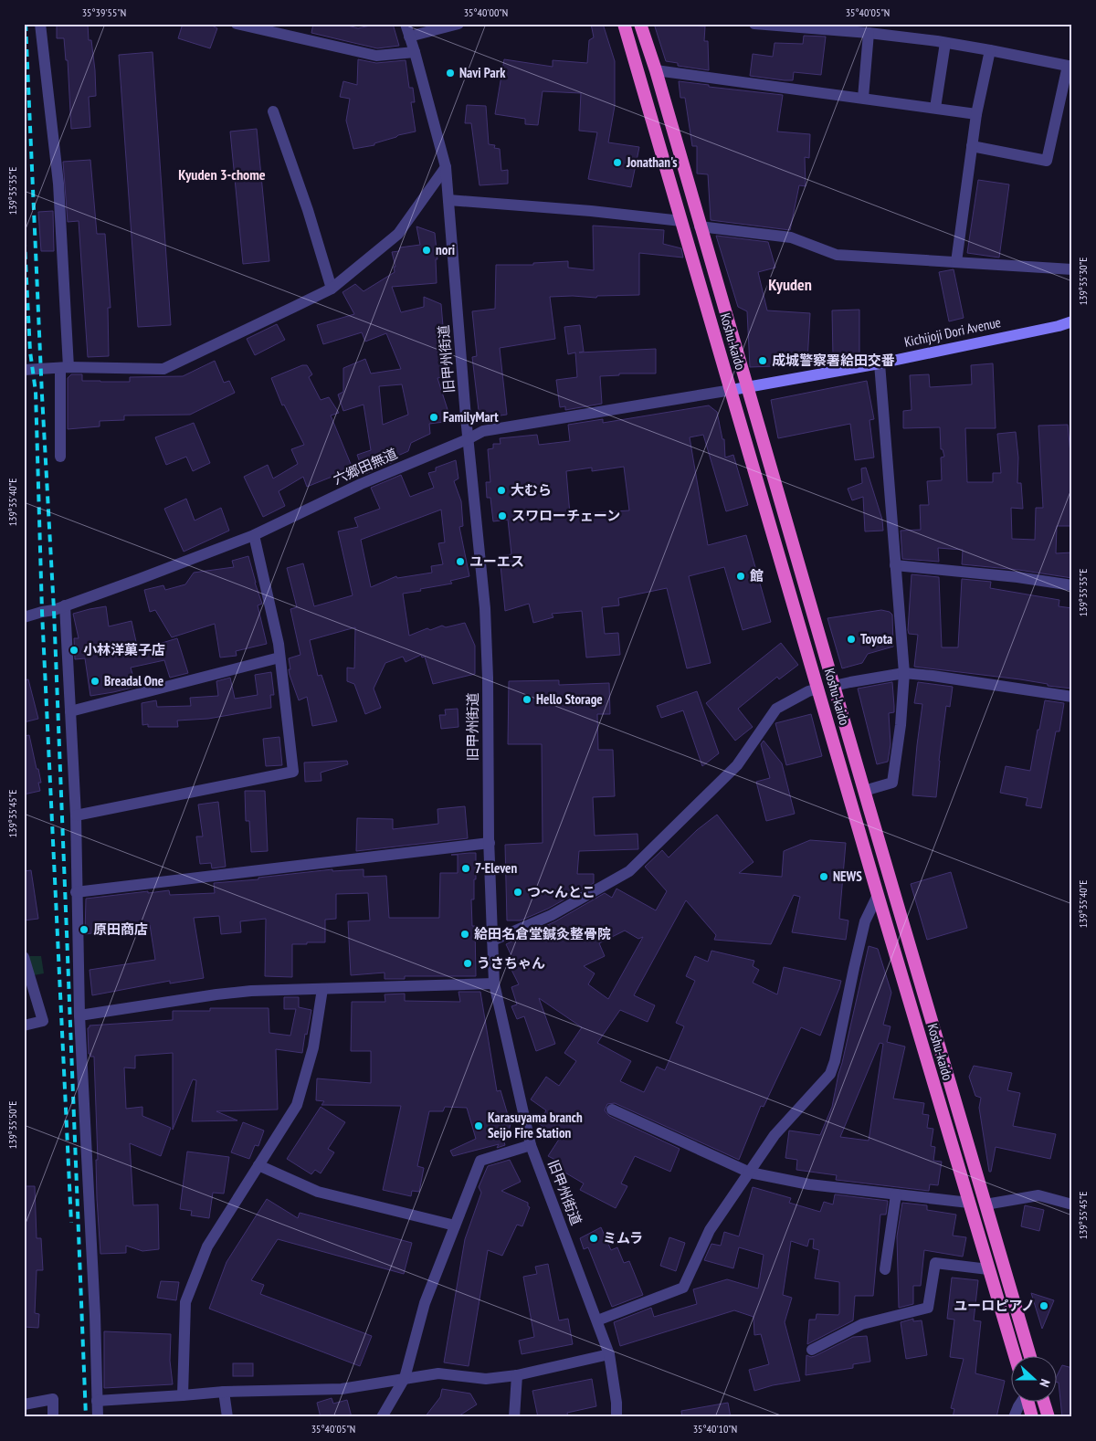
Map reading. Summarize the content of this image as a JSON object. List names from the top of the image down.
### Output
{
  "streets": {
    "highway": ["Koshu-kaido"],
    "main road": ["Kichijoji Dori Avenue"],
    "street": ["旧甲州街道", "六郷田無道"]
  },
  "crossings": [
    ["Kichijoji Dori Avenue", "Koshu-kaido"],
    ["Kichijoji Dori Avenue", "六郷田無道"],
    ["Koshu-kaido", "六郷田無道"],
    ["旧甲州街道", "六郷田無道"]
  ],
  "districts": ["Kyuden 3-chome", "Kyuden"],
  "places": [
    "Navi Park",
    "Jonathan's",
    "nori",
    "成城警察署給田交番",
    "FamilyMart",
    "大むら",
    "スワローチェーン",
    "ユーエス",
    "館",
    "Toyota",
    "小林洋菓子店",
    "Breadal One",
    "Hello Storage",
    "7-Eleven",
    "NEWS",
    "つ～んとこ",
    "原田商店",
    "給田名倉堂鍼灸整骨院",
    "うさちゃん",
    "Karasuyama branch Seijo Fire Station",
    "ミムラ",
    "ユーロピアノ"
  ],
  "north": "right",
  "coordinates": [
    "35°39'55\"N",
    "35°40'00\"N",
    "35°40'05\"N",
    "139°35'35\"E",
    "139°35'30\"E",
    "139°35'40\"E",
    "139°35'45\"E",
    "139°35'50\"E",
    "35°40'10\"N"
  ]
}
